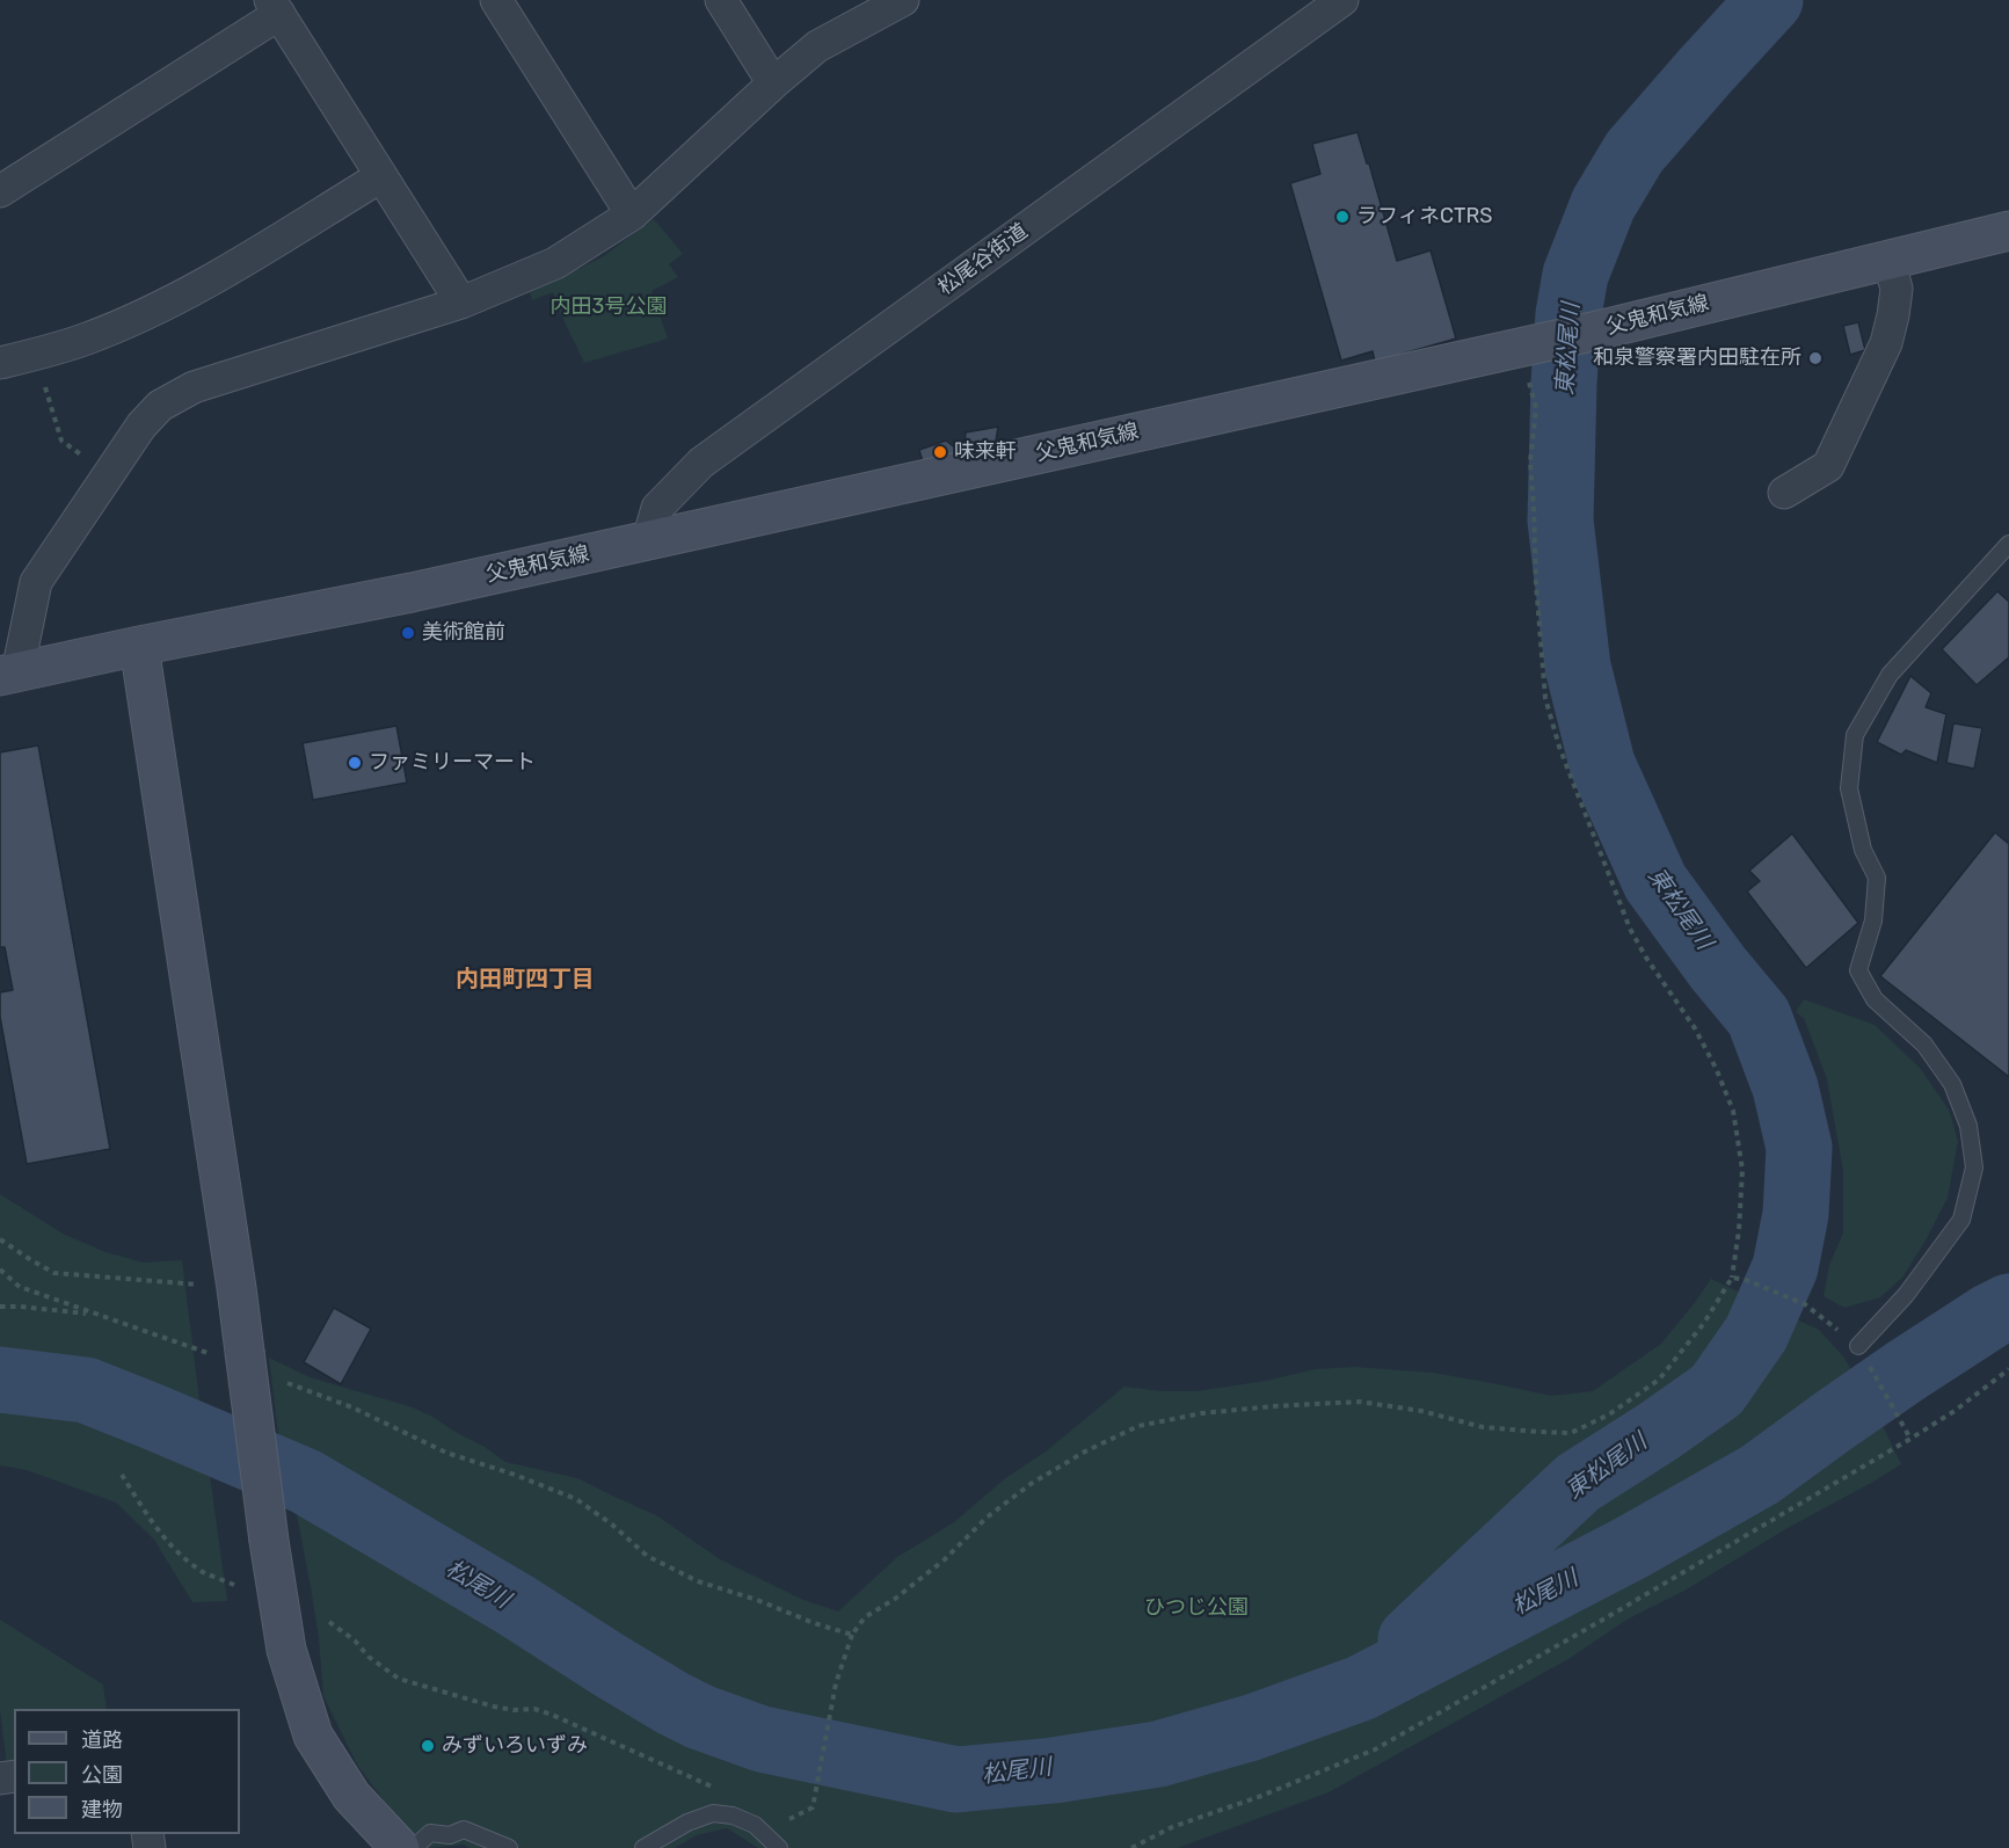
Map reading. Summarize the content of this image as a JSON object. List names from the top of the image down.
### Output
{
  "streets": {
    "main road": ["父鬼和気線"],
    "street": ["松尾谷街道"]
  },
  "crossings": [
    ["松尾谷街道", "父鬼和気線"]
  ],
  "districts": ["内田町四丁目"],
  "water": ["東松尾川", "松尾川"],
  "parks": ["内田3号公園", "ひつじ公園"],
  "places": [
    "ラフィネCTRS",
    "和泉警察署内田駐在所",
    "味来軒",
    "美術館前",
    "ファミリーマート",
    "みずいろいずみ"
  ],
  "legend": ["道路", "公園", "建物"]
}
